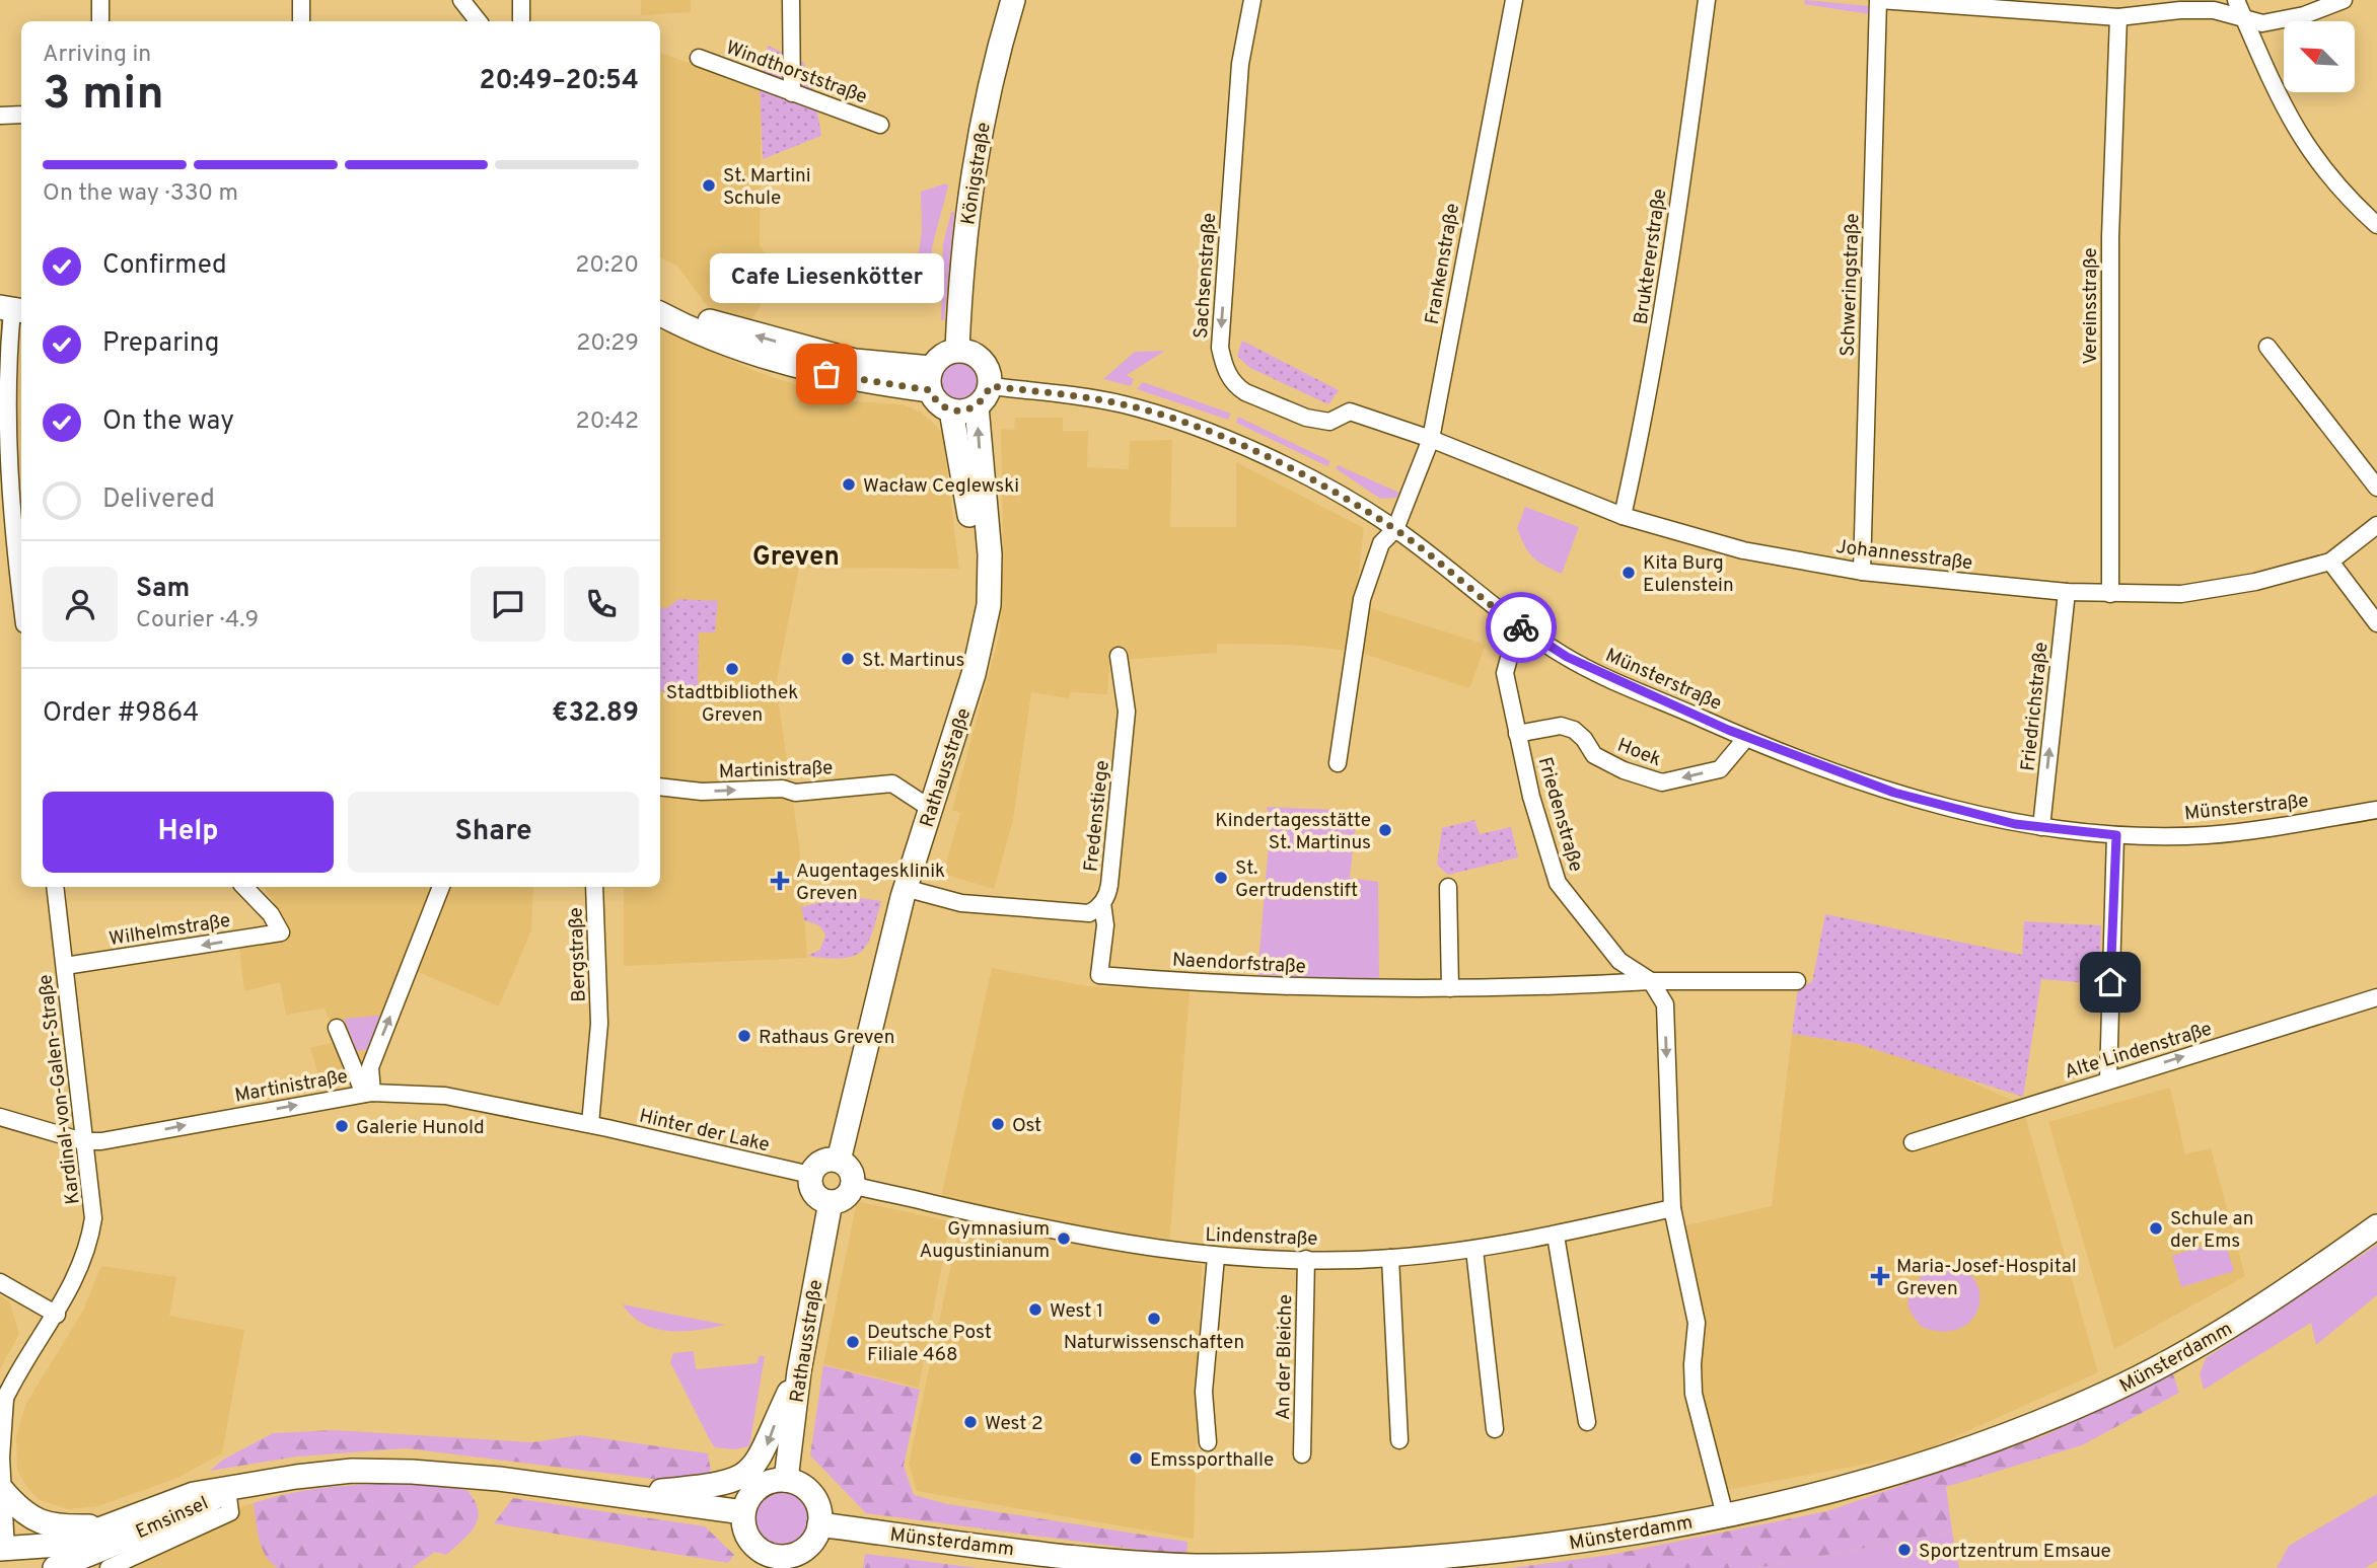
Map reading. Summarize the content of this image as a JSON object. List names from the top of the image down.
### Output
{
  "streets": {
    "main road": ["Königstraße", "Rathausstraße", "Münsterdamm"],
    "street": [
      "Windthorststraße",
      "Bruktererstraße",
      "Frankenstraße",
      "Sachsenstraße",
      "Schweringstraße",
      "Vereinsstraße",
      "Johannesstraße",
      "Münsterstraße",
      "Friedrichstraße",
      "Hoek",
      "Martinistraße",
      "Friedenstraße",
      "Fredenstiege",
      "Wilhelmstraße",
      "Bergstraße",
      "Naendorfstraße",
      "Alte Lindenstraße",
      "Kardinal-von-Galen-Straße",
      "Hinter der Lake",
      "Lindenstraße",
      "An der Bleiche",
      "Emsinsel"
    ]
  },
  "crossings": [
    ["Königstraße", "Münsterstraße"],
    ["Bruktererstraße", "Johannesstraße"],
    ["Frankenstraße", "Sachsenstraße"],
    ["Frankenstraße", "Johannesstraße"],
    ["Frankenstraße", "Münsterstraße"],
    ["Sachsenstraße", "Johannesstraße"],
    ["Schweringstraße", "Johannesstraße"],
    ["Vereinsstraße", "Johannesstraße"],
    ["Johannesstraße", "Friedrichstraße"],
    ["Münsterstraße", "Friedrichstraße"],
    ["Münsterstraße", "Hoek"],
    ["Münsterstraße", "Friedenstraße"],
    ["Hoek", "Friedenstraße"],
    ["Rathausstraße", "Martinistraße"],
    ["Rathausstraße", "Hinter der Lake"],
    ["Rathausstraße", "Lindenstraße"],
    ["Rathausstraße", "Münsterdamm"],
    ["Martinistraße", "Kardinal-von-Galen-Straße"],
    ["Martinistraße", "Hinter der Lake"],
    ["Friedenstraße", "Naendorfstraße"],
    ["Fredenstiege", "Naendorfstraße"],
    ["Wilhelmstraße", "Kardinal-von-Galen-Straße"],
    ["Bergstraße", "Hinter der Lake"],
    ["Hinter der Lake", "Lindenstraße"],
    ["Lindenstraße", "An der Bleiche"]
  ],
  "one_way": [
    "Friedrichstraße",
    "Hoek",
    "Martinistraße",
    "Alte Lindenstraße"
  ],
  "districts": ["Greven"],
  "places": {
    "other": [
      "St. Martini Schule",
      "Cafe Liesenkötter",
      "Wacław Ceglewski",
      "Kita Burg Eulenstein",
      "St. Martinus",
      "Stadtbibliothek Greven",
      "Kindertagesstätte St. Martinus",
      "St. Gertrudenstift",
      "Rathaus Greven",
      "Ost",
      "Galerie Hunold",
      "Schule an der Ems",
      "Gymnasium Augustinianum",
      "West 1",
      "Naturwissenschaften",
      "Deutsche Post Filiale 468",
      "West 2",
      "Emssporthalle",
      "Sportzentrum Emsaue"
    ],
    "health": ["Augentagesklinik Greven", "Maria-Josef-Hospital Greven"]
  },
  "north": "top left",
  "page": {
    "heading": ["3 min", "Arriving in", "20:49–20:54"],
    "panel": [
      "Sam",
      "Courier · 4.9",
      "Order #9864",
      "€32.89"
    ],
    "bar": "On the way · 330 m",
    "list": [
      ["Confirmed", "20:20"],
      ["Preparing", "20:29"],
      ["On the way", "20:42"],
      "Delivered"
    ],
    "bubble": "Cafe Liesenkötter",
    "buttons": ["Help", "Share"]
  }
}
